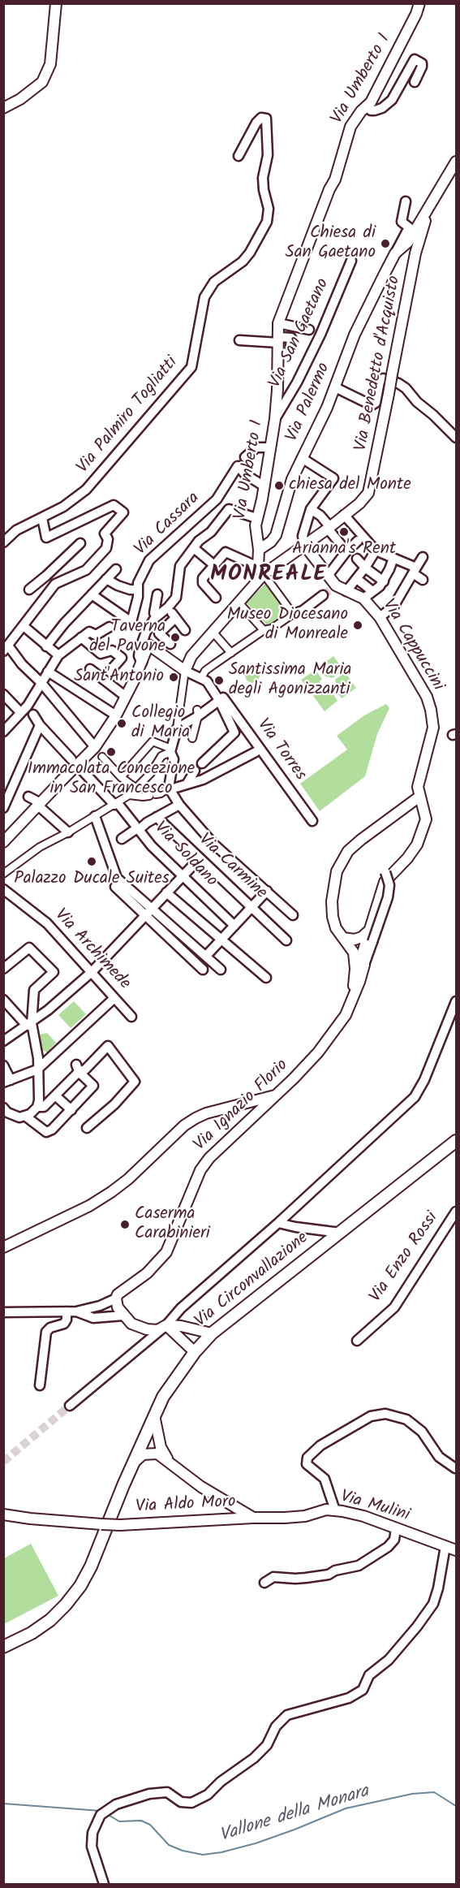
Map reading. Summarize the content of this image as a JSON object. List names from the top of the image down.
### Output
{
  "streets": {
    "main road": ["Via Circonvallazione"],
    "street": [
      "Via Umberto I",
      "Via San Gaetano",
      "Via Benedetto d'Acquisto",
      "Via Palermo",
      "Via Palmiro Togliatti",
      "Via Cassara",
      "Via Cappuccini",
      "Via Torres",
      "Via Soldano",
      "Via Carmine",
      "Via Archimede",
      "Via Ignazio Florio",
      "Via Enzo Rossi",
      "Via Aldo Moro",
      "Via Mulini"
    ]
  },
  "crossings": [
    ["Via Umberto I", "Via San Gaetano"],
    ["Via Umberto I", "Via Palermo"],
    ["Via Umberto I", "Via Cassara"],
    ["Via Benedetto d'Acquisto", "Via Palermo"],
    ["Via Cappuccini", "Via Ignazio Florio"],
    ["Via Aldo Moro", "Via Mulini"]
  ],
  "districts": ["MONREALE"],
  "water": ["Vallone della Monara"],
  "places": [
    "Chiesa di San Gaetano",
    "chiesa del Monte",
    "Arianna's Rent",
    "Museo Diocesano di Monreale",
    "Taverna del Pavone",
    "Sant'Antonio",
    "Santissima Maria degli Agonizzanti",
    "Collegio di Maria",
    "Immacolata Concezione in San Francesco",
    "Palazzo Ducale Suites",
    "Caserma Carabinieri"
  ]
}
